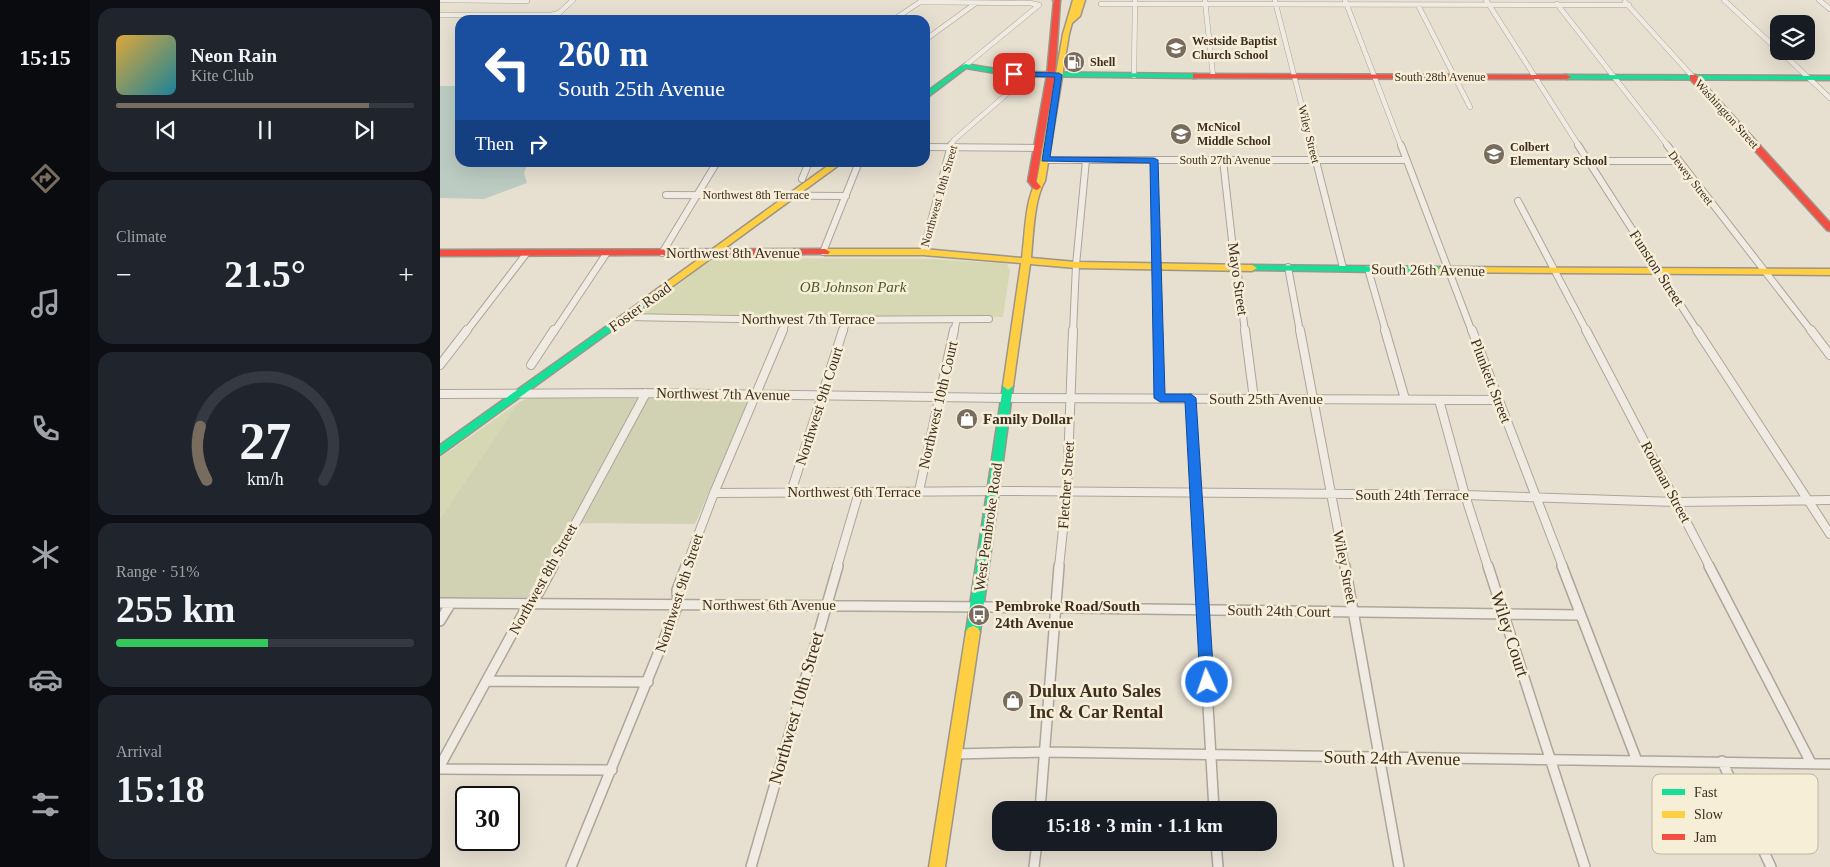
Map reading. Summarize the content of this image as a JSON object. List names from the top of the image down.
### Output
{
  "streets": {
    "main road": [
      "South 28th Avenue",
      "Washington Street",
      "Northwest 8th Avenue",
      "South 26th Avenue",
      "Foster Road",
      "West Pembroke Road"
    ],
    "street": [
      "Wiley Street",
      "South 27th Avenue",
      "Dewey Street",
      "Northwest 8th Terrace",
      "Northwest 10th Street",
      "Funston Street",
      "Mayo Street",
      "Northwest 7th Terrace",
      "Plunkett Street",
      "Northwest 7th Avenue",
      "South 25th Avenue",
      "Northwest 10th Court",
      "Northwest 9th Court",
      "Rodman Street",
      "Fletcher Street",
      "Northwest 6th Terrace",
      "South 24th Terrace",
      "Northwest 8th Street",
      "Northwest 9th Street",
      "Northwest 6th Avenue",
      "South 24th Court",
      "Wiley Court",
      "South 24th Avenue"
    ]
  },
  "crossings": [
    ["South 28th Avenue", "Washington Street"],
    ["South 28th Avenue", "Wiley Street"],
    ["South 28th Avenue", "Dewey Street"],
    ["South 28th Avenue", "Northwest 10th Street"],
    ["South 28th Avenue", "Funston Street"],
    ["South 28th Avenue", "Plunkett Street"],
    ["South 28th Avenue", "West Pembroke Road"],
    ["Wiley Street", "South 27th Avenue"],
    ["Wiley Street", "South 26th Avenue"],
    ["Wiley Street", "South 25th Avenue"],
    ["Wiley Street", "South 24th Terrace"],
    ["Wiley Street", "South 24th Court"],
    ["Wiley Street", "South 24th Avenue"],
    ["South 27th Avenue", "Mayo Street"],
    ["South 27th Avenue", "Plunkett Street"],
    ["South 27th Avenue", "Fletcher Street"],
    ["South 27th Avenue", "West Pembroke Road"],
    ["Dewey Street", "South 26th Avenue"],
    ["Northwest 8th Terrace", "Foster Road"],
    ["Northwest 10th Street", "Northwest 8th Avenue"],
    ["Northwest 10th Street", "Northwest 6th Terrace"],
    ["Northwest 10th Street", "Northwest 6th Avenue"],
    ["Northwest 8th Avenue", "South 26th Avenue"],
    ["Northwest 8th Avenue", "Foster Road"],
    ["Northwest 8th Avenue", "West Pembroke Road"],
    ["Funston Street", "South 26th Avenue"],
    ["Funston Street", "South 24th Terrace"],
    ["South 26th Avenue", "Mayo Street"],
    ["South 26th Avenue", "Plunkett Street"],
    ["South 26th Avenue", "Rodman Street"],
    ["South 26th Avenue", "Fletcher Street"],
    ["South 26th Avenue", "West Pembroke Road"],
    ["Mayo Street", "South 25th Avenue"],
    ["Foster Road", "Northwest 7th Terrace"],
    ["Foster Road", "Northwest 7th Avenue"],
    ["Northwest 7th Terrace", "Northwest 10th Court"],
    ["Northwest 7th Terrace", "Northwest 9th Court"],
    ["Northwest 7th Terrace", "Northwest 9th Street"],
    ["Plunkett Street", "South 25th Avenue"],
    ["Plunkett Street", "South 24th Terrace"],
    ["Plunkett Street", "South 24th Court"],
    ["Plunkett Street", "South 24th Avenue"],
    ["Northwest 7th Avenue", "South 25th Avenue"],
    ["Northwest 7th Avenue", "Northwest 10th Court"],
    ["Northwest 7th Avenue", "Northwest 9th Court"],
    ["Northwest 7th Avenue", "West Pembroke Road"],
    ["Northwest 7th Avenue", "Northwest 8th Street"],
    ["Northwest 7th Avenue", "Northwest 9th Street"],
    ["South 25th Avenue", "Fletcher Street"],
    ["South 25th Avenue", "West Pembroke Road"],
    ["South 25th Avenue", "Wiley Court"],
    ["Northwest 10th Court", "Northwest 6th Terrace"],
    ["Northwest 9th Court", "Northwest 6th Terrace"],
    ["Rodman Street", "South 24th Terrace"],
    ["Rodman Street", "South 24th Avenue"],
    ["Fletcher Street", "South 24th Terrace"],
    ["Fletcher Street", "South 24th Court"],
    ["Fletcher Street", "South 24th Avenue"],
    ["Northwest 6th Terrace", "South 24th Terrace"],
    ["Northwest 6th Terrace", "West Pembroke Road"],
    ["Northwest 6th Terrace", "Northwest 9th Street"],
    ["South 24th Terrace", "West Pembroke Road"],
    ["South 24th Terrace", "Wiley Court"],
    ["West Pembroke Road", "Northwest 6th Avenue"],
    ["West Pembroke Road", "South 24th Court"],
    ["West Pembroke Road", "South 24th Avenue"],
    ["Northwest 8th Street", "Northwest 6th Avenue"],
    ["Northwest 9th Street", "Northwest 6th Avenue"],
    ["Northwest 6th Avenue", "South 24th Court"],
    ["South 24th Court", "Wiley Court"],
    ["Wiley Court", "South 24th Avenue"]
  ],
  "parks": ["OB Johnson Park"],
  "places": {
    "school or university": ["Westside Baptist Church School", "McNicol Middle School", "Colbert Elementary School"],
    "fuel station": ["Shell"],
    "shop": ["Family Dollar", "Dulux Auto Sales Inc & Car Rental"],
    "bus stop": ["Pembroke Road/South 24th Avenue"]
  },
  "legend": ["Fast", "Slow", "Jam"],
  "page": {
    "tabs": "15:15",
    "turn": ["260 m", "South 25th Avenue"],
    "song": ["Neon Rain", "Kite Club"],
    "then": "Then",
    "tile": [
      "Climate",
      ["Range · 51%", "255 km"],
      ["Arrival", "15:18"]
    ],
    "heat": ["−", "21.5°", "+"],
    "limit": "30",
    "trip": "15:18 · 3 min · 1.1 km",
    "gauge": ["27", "km/h"]
  }
}
